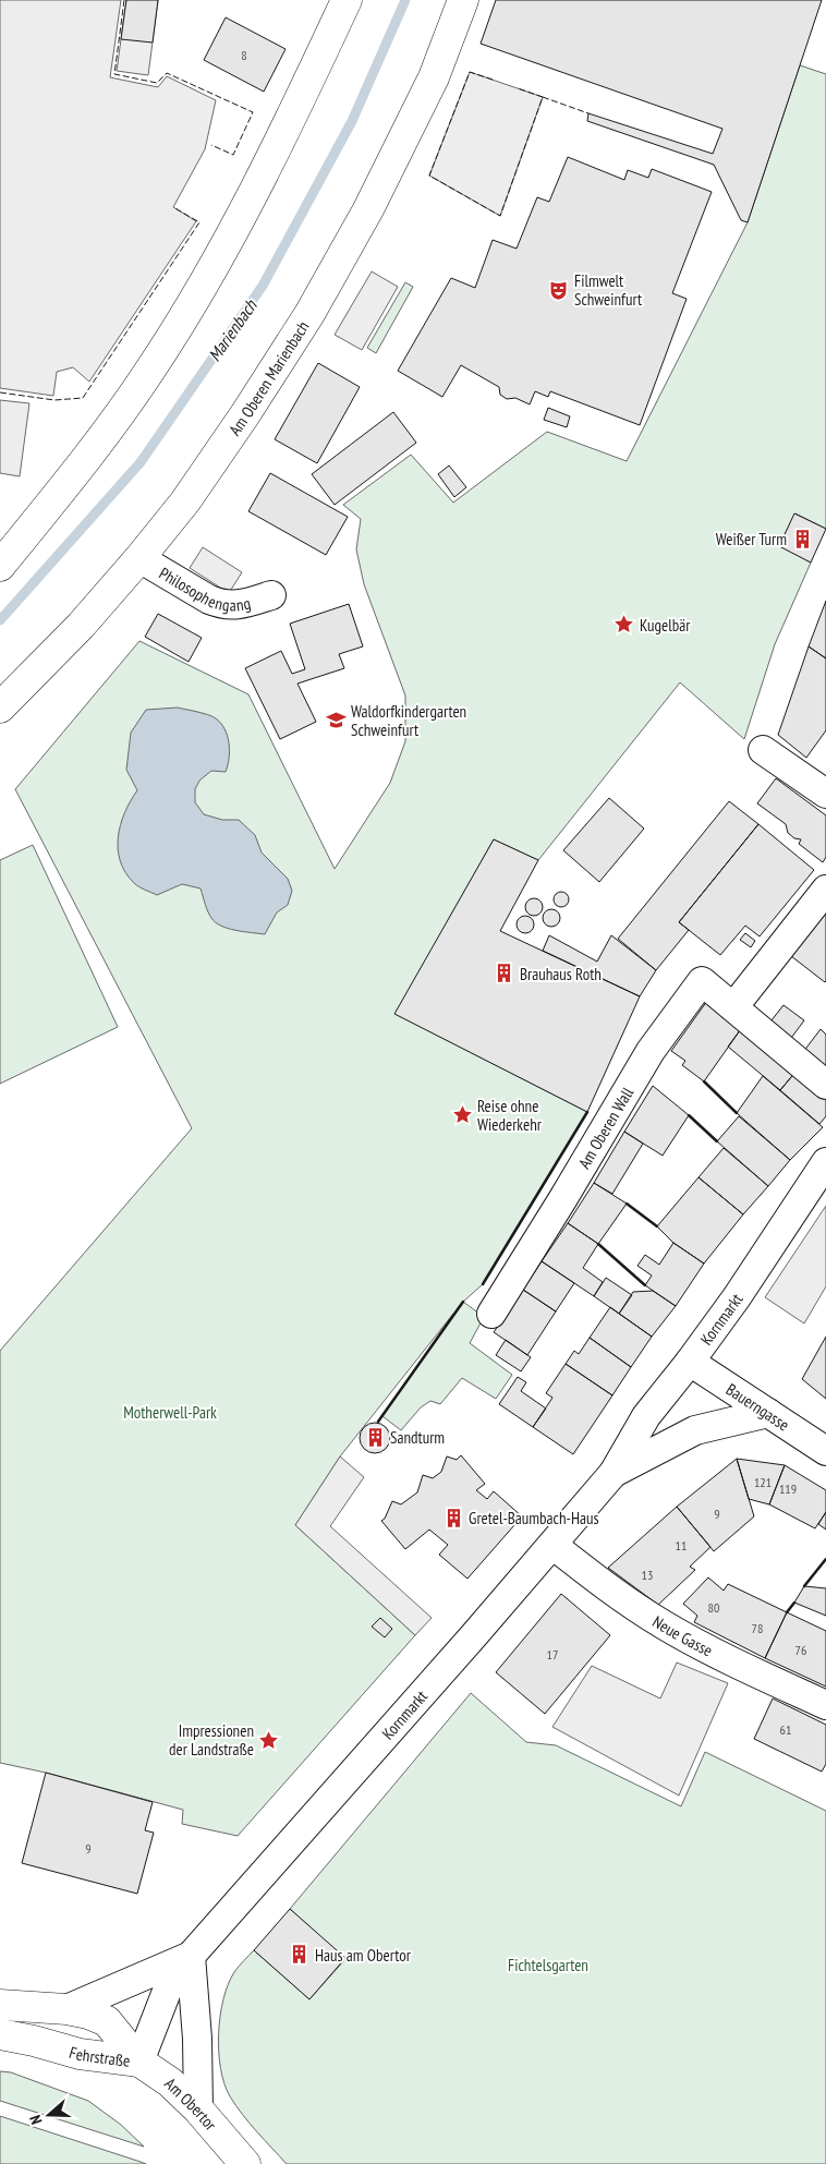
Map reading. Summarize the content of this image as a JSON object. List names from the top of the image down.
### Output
{
  "streets": {
    "main road": ["Am Oberen Marienbach", "Fehrstraße", "Am Obertor"],
    "street": [
      "Philosophengang",
      "Am Oberen Wall",
      "Kornmarkt",
      "Bauerngasse",
      "Neue Gasse"
    ]
  },
  "crossings": [
    ["Am Oberen Marienbach", "Philosophengang"],
    ["Kornmarkt", "Bauerngasse"],
    ["Kornmarkt", "Neue Gasse"],
    ["Kornmarkt", "Fehrstraße"],
    ["Kornmarkt", "Am Obertor"],
    ["Fehrstraße", "Am Obertor"]
  ],
  "water": ["Marienbach"],
  "parks": ["Motherwell-Park", "Fichtelsgarten"],
  "places": {
    "theatre": ["Filmwelt Schweinfurt"],
    "building": [
      "Weißer Turm",
      "Brauhaus Roth",
      "Sandturm",
      "Gretel-Baumbach-Haus",
      "Haus am Obertor"
    ],
    "place": ["Kugelbär", "Reise ohne Wiederkehr", "Impressionen der Landstraße"],
    "school or university": ["Waldorfkindergarten Schweinfurt"]
  },
  "house_numbers": [
    "8",
    "121",
    "119",
    "9",
    "11",
    "13",
    "80",
    "78",
    "76",
    "17",
    "61",
    "9"
  ],
  "north": "left"
}
